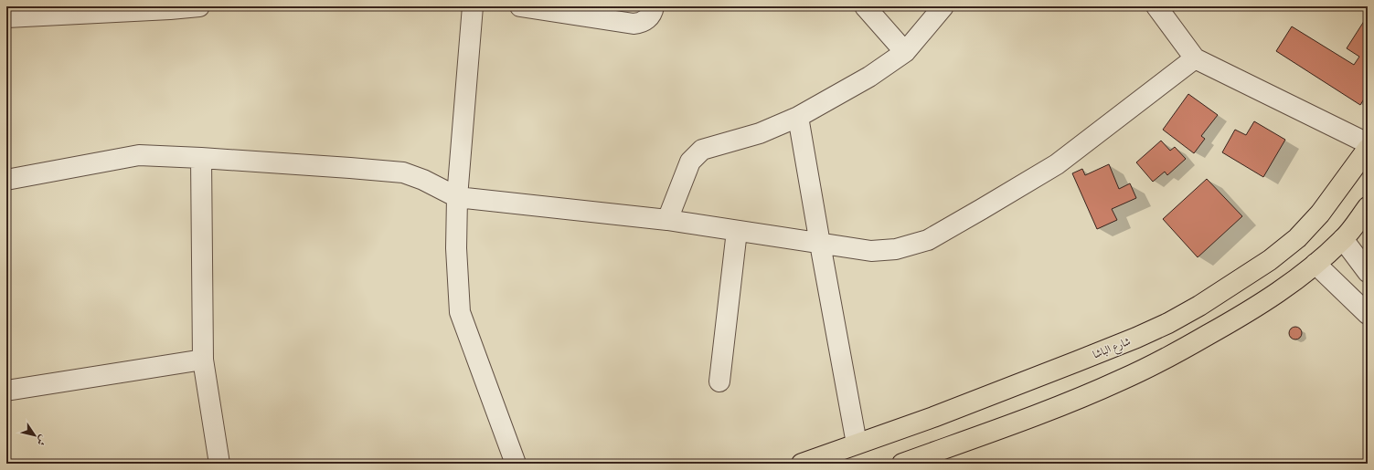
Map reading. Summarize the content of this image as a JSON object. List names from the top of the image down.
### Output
{
  "streets": {
    "main road": ["شارع الباشا"]
  },
  "north": "bottom right"
}
